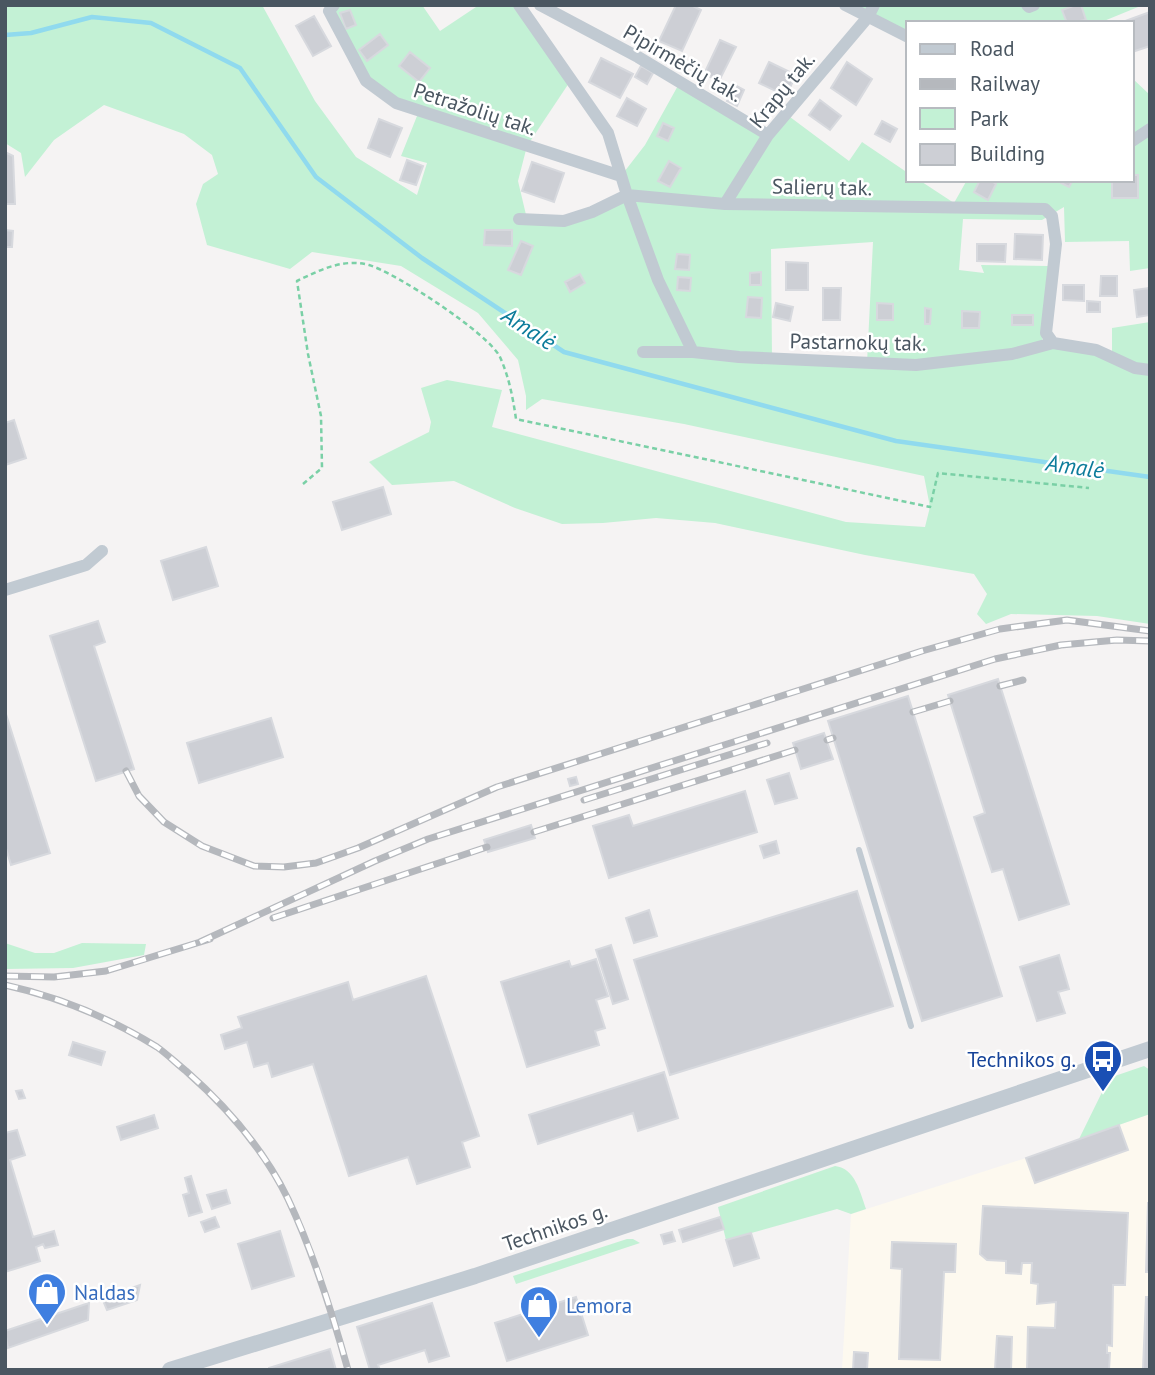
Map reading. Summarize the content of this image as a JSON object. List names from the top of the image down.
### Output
{
  "streets": {
    "street": [
      "Pipirmėčių tak.",
      "Krapų tak.",
      "Petražolių tak.",
      "Salierų tak.",
      "Pastarnokų tak.",
      "Technikos g."
    ]
  },
  "crossings": [
    ["Pipirmėčių tak.", "Krapų tak."],
    ["Krapų tak.", "Salierų tak."],
    ["Salierų tak.", "Pastarnokų tak."]
  ],
  "water": ["Amalė"],
  "places": {
    "bus stop": ["Technikos g."],
    "shop": ["Naldas", "Lemora"]
  },
  "legend": [
    "Road",
    "Railway",
    "Park",
    "Building"
  ]
}
